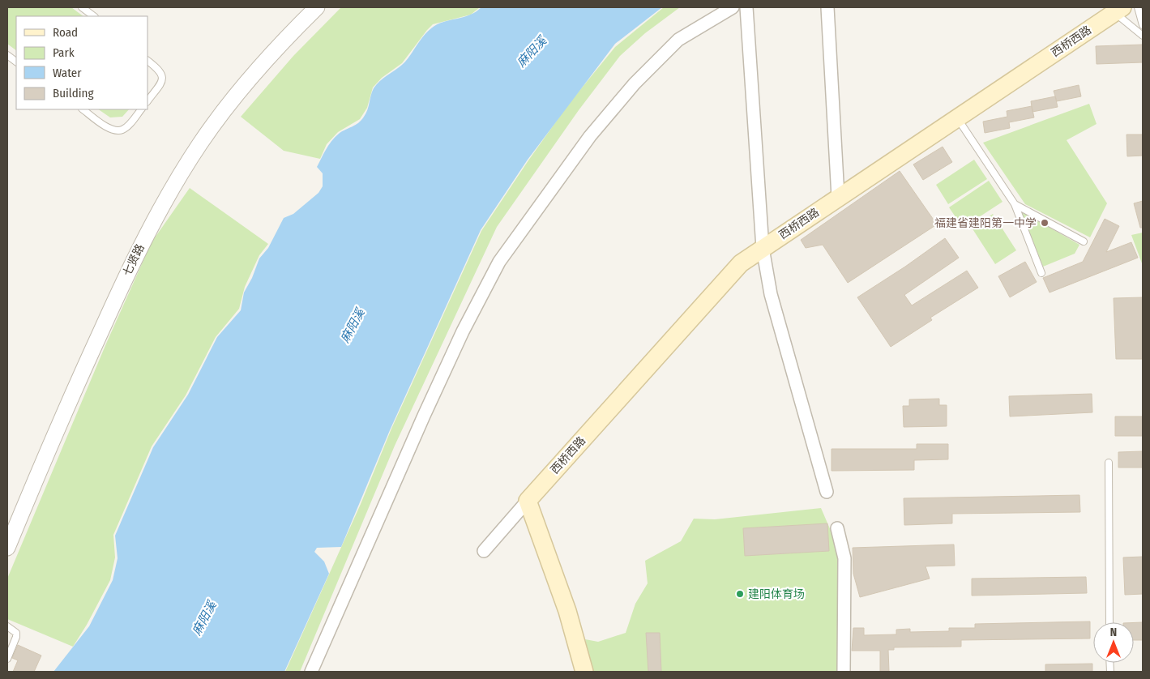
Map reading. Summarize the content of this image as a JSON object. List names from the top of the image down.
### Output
{
  "streets": {
    "main road": ["西桥西路"],
    "street": ["七贤路"]
  },
  "water": ["麻阳溪"],
  "places": ["福建省建阳第一中学", "建阳体育场"],
  "legend": [
    "Road",
    "Park",
    "Water",
    "Building"
  ],
  "north": "top"
}
